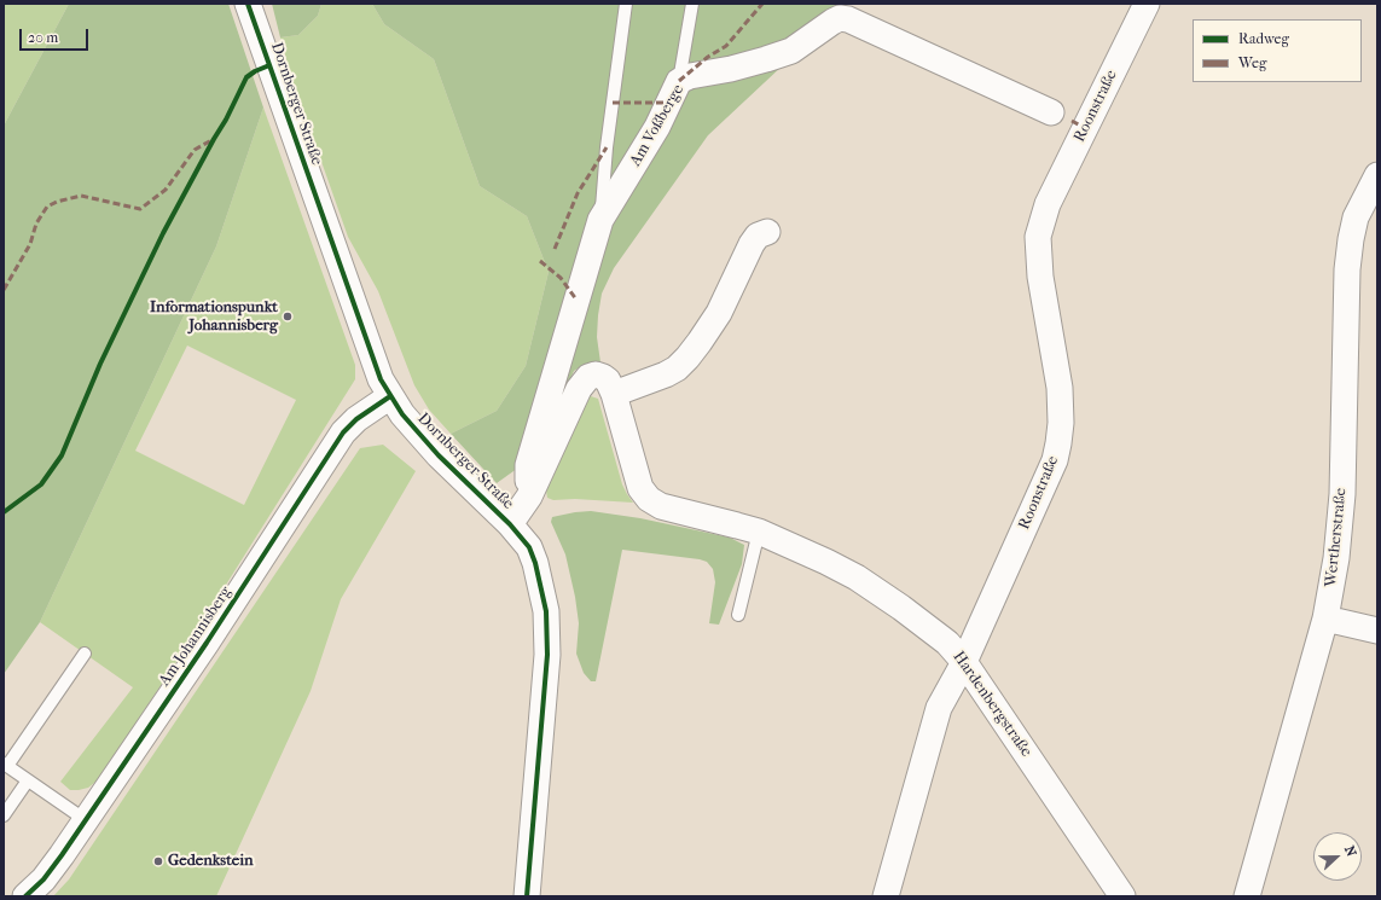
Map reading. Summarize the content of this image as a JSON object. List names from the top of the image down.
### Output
{
  "streets": {
    "street": [
      "Dornberger Straße",
      "Roonstraße",
      "Am Voßberge",
      "Wertherstraße",
      "Am Johannisberg",
      "Hardenbergstraße"
    ]
  },
  "crossings": [
    ["Dornberger Straße", "Am Johannisberg"],
    ["Dornberger Straße", "Hardenbergstraße"],
    ["Roonstraße", "Hardenbergstraße"],
    ["Am Voßberge", "Hardenbergstraße"]
  ],
  "places": ["Informationspunkt Johannisberg", "Gedenkstein"],
  "legend": ["Radweg", "Weg"],
  "scale_bar": "20 m",
  "north": "right"
}
